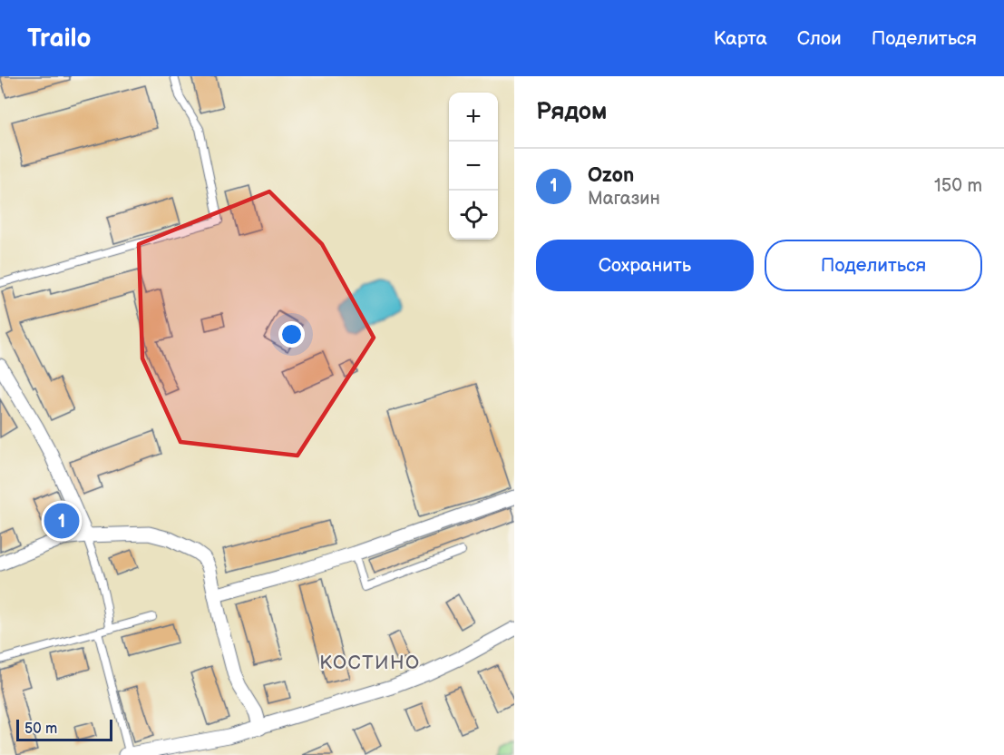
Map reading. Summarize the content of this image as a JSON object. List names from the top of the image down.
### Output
{
  "districts": ["КОСТИНО"],
  "scale_bar": "50 m",
  "page": {
    "header": "Trailo",
    "nav": ["Карта", "Слои", "Поделиться"],
    "heading": "Рядом",
    "map_buttons": ["+", "−"],
    "list": [
      {
        "mark": "1",
        "name": "Ozon",
        "note": "Магазин",
        "value": "150 m"
      }
    ],
    "buttons": ["Сохранить", "Поделиться"],
    "pins": "1",
    "scale": "50 m"
  }
}
